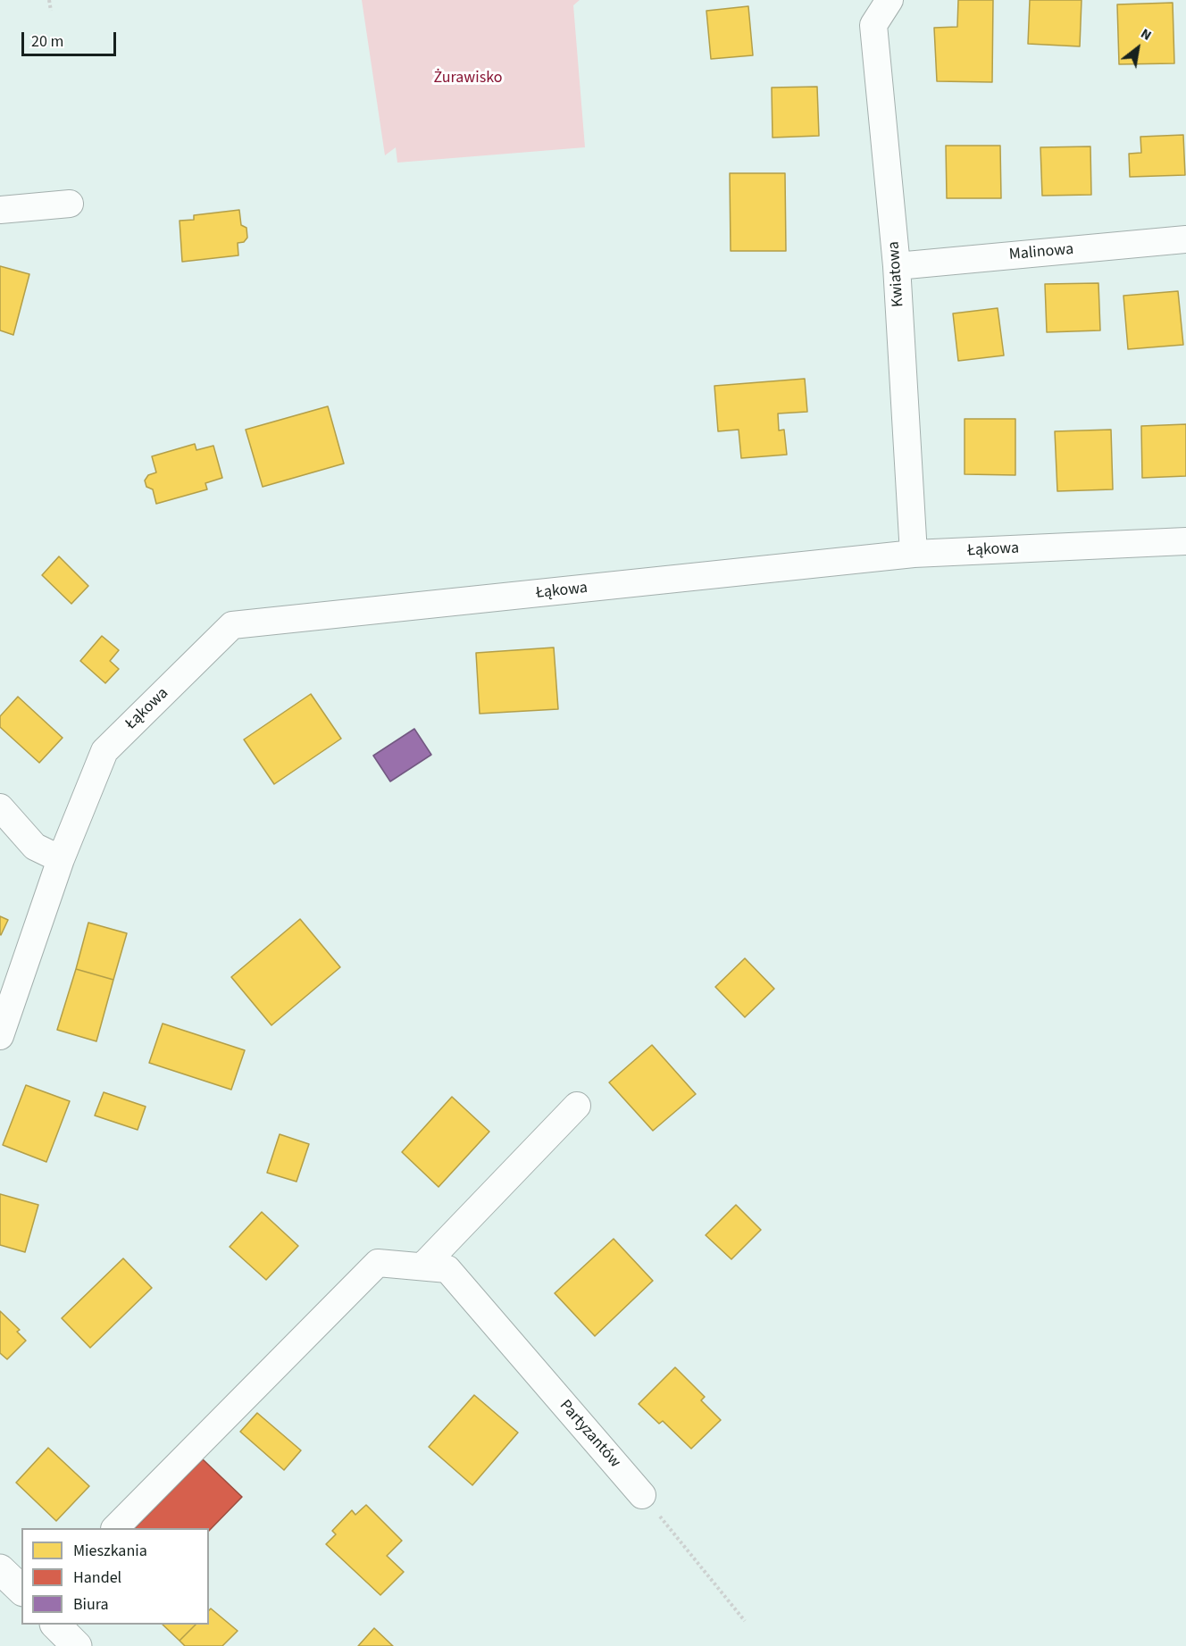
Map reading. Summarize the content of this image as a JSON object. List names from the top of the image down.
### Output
{
  "streets": {
    "street": [
      "Malinowa",
      "Kwiatowa",
      "Łąkowa",
      "Partyzantów"
    ]
  },
  "crossings": [
    ["Malinowa", "Kwiatowa"],
    ["Kwiatowa", "Łąkowa"]
  ],
  "parks": ["Żurawisko"],
  "legend": ["Mieszkania", "Handel", "Biura"],
  "scale_bar": "20 m",
  "north": "top right"
}
